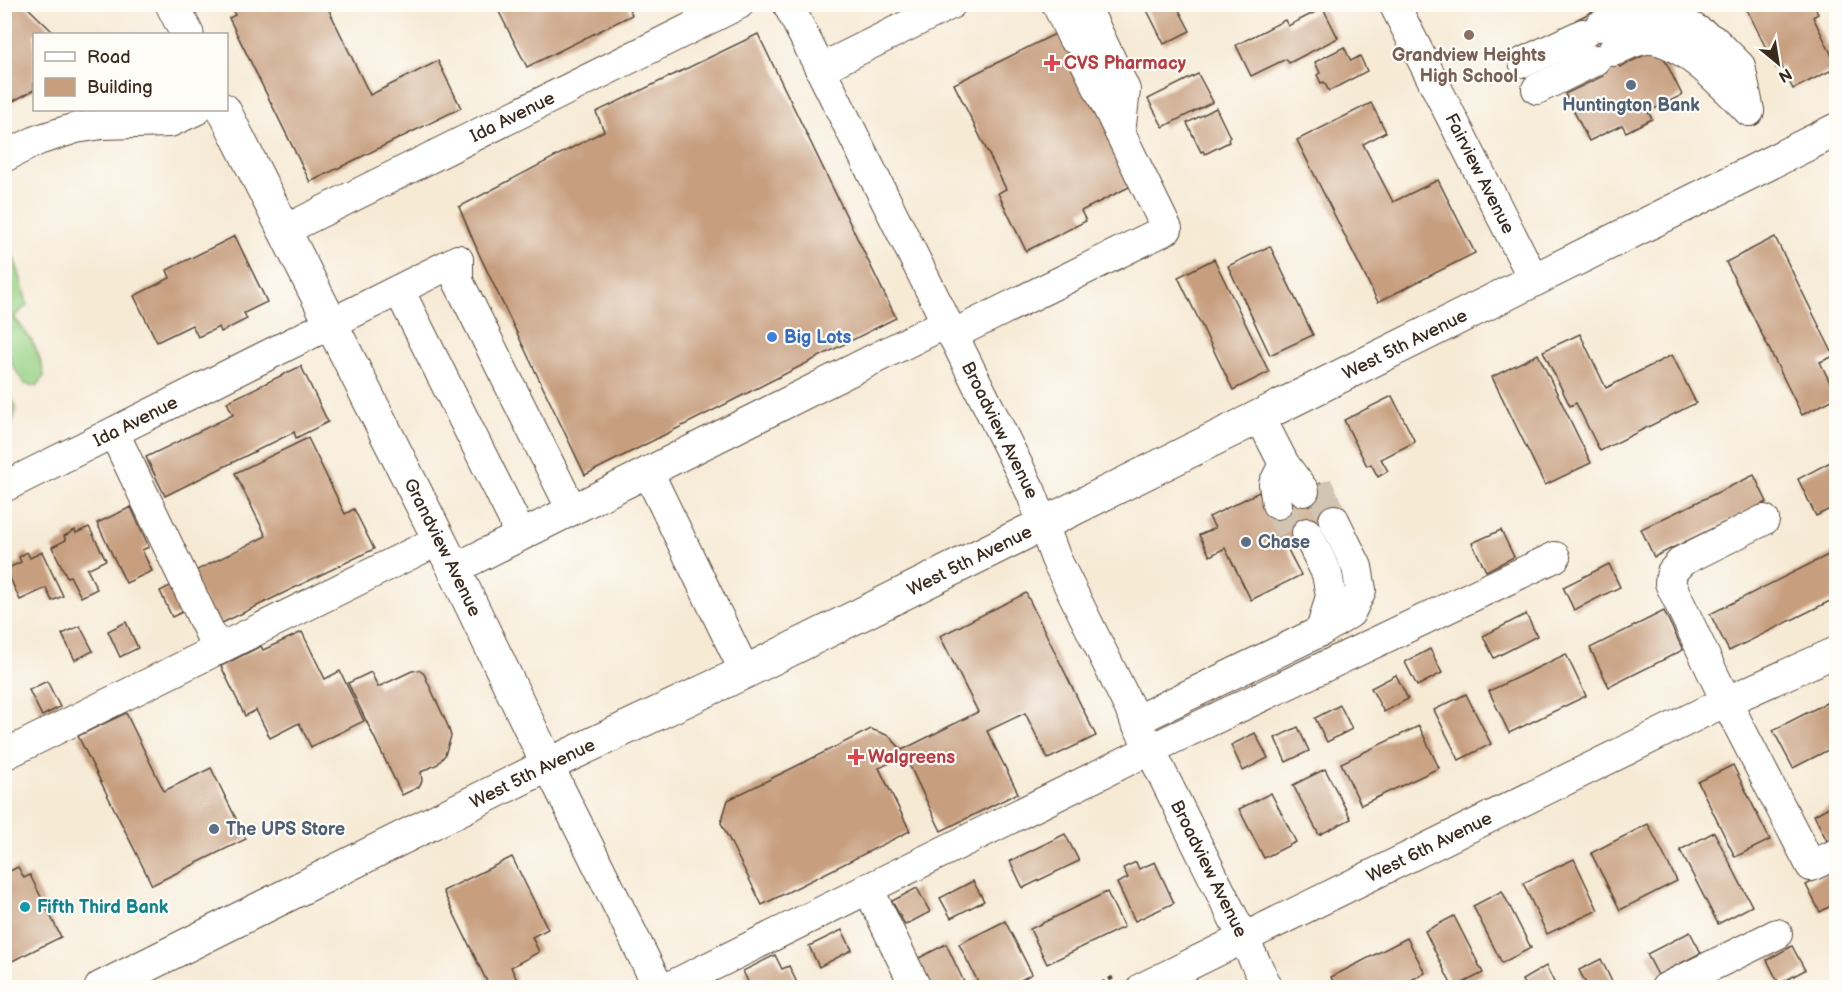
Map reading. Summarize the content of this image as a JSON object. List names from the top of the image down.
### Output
{
  "streets": {
    "main road": ["West 5th Avenue", "Grandview Avenue"],
    "street": [
      "Ida Avenue",
      "Fairview Avenue",
      "Broadview Avenue",
      "West 6th Avenue"
    ]
  },
  "crossings": [
    ["Ida Avenue", "Grandview Avenue"],
    ["Fairview Avenue", "West 5th Avenue"],
    ["West 5th Avenue", "Broadview Avenue"],
    ["West 5th Avenue", "Grandview Avenue"],
    ["Broadview Avenue", "West 6th Avenue"]
  ],
  "places": {
    "other": [
      "Grandview Heights High School",
      "Huntington Bank",
      "Big Lots",
      "Chase",
      "The UPS Store",
      "Fifth Third Bank"
    ],
    "health": ["CVS Pharmacy", "Walgreens"]
  },
  "legend": ["Road", "Building"],
  "north": "bottom right"
}
